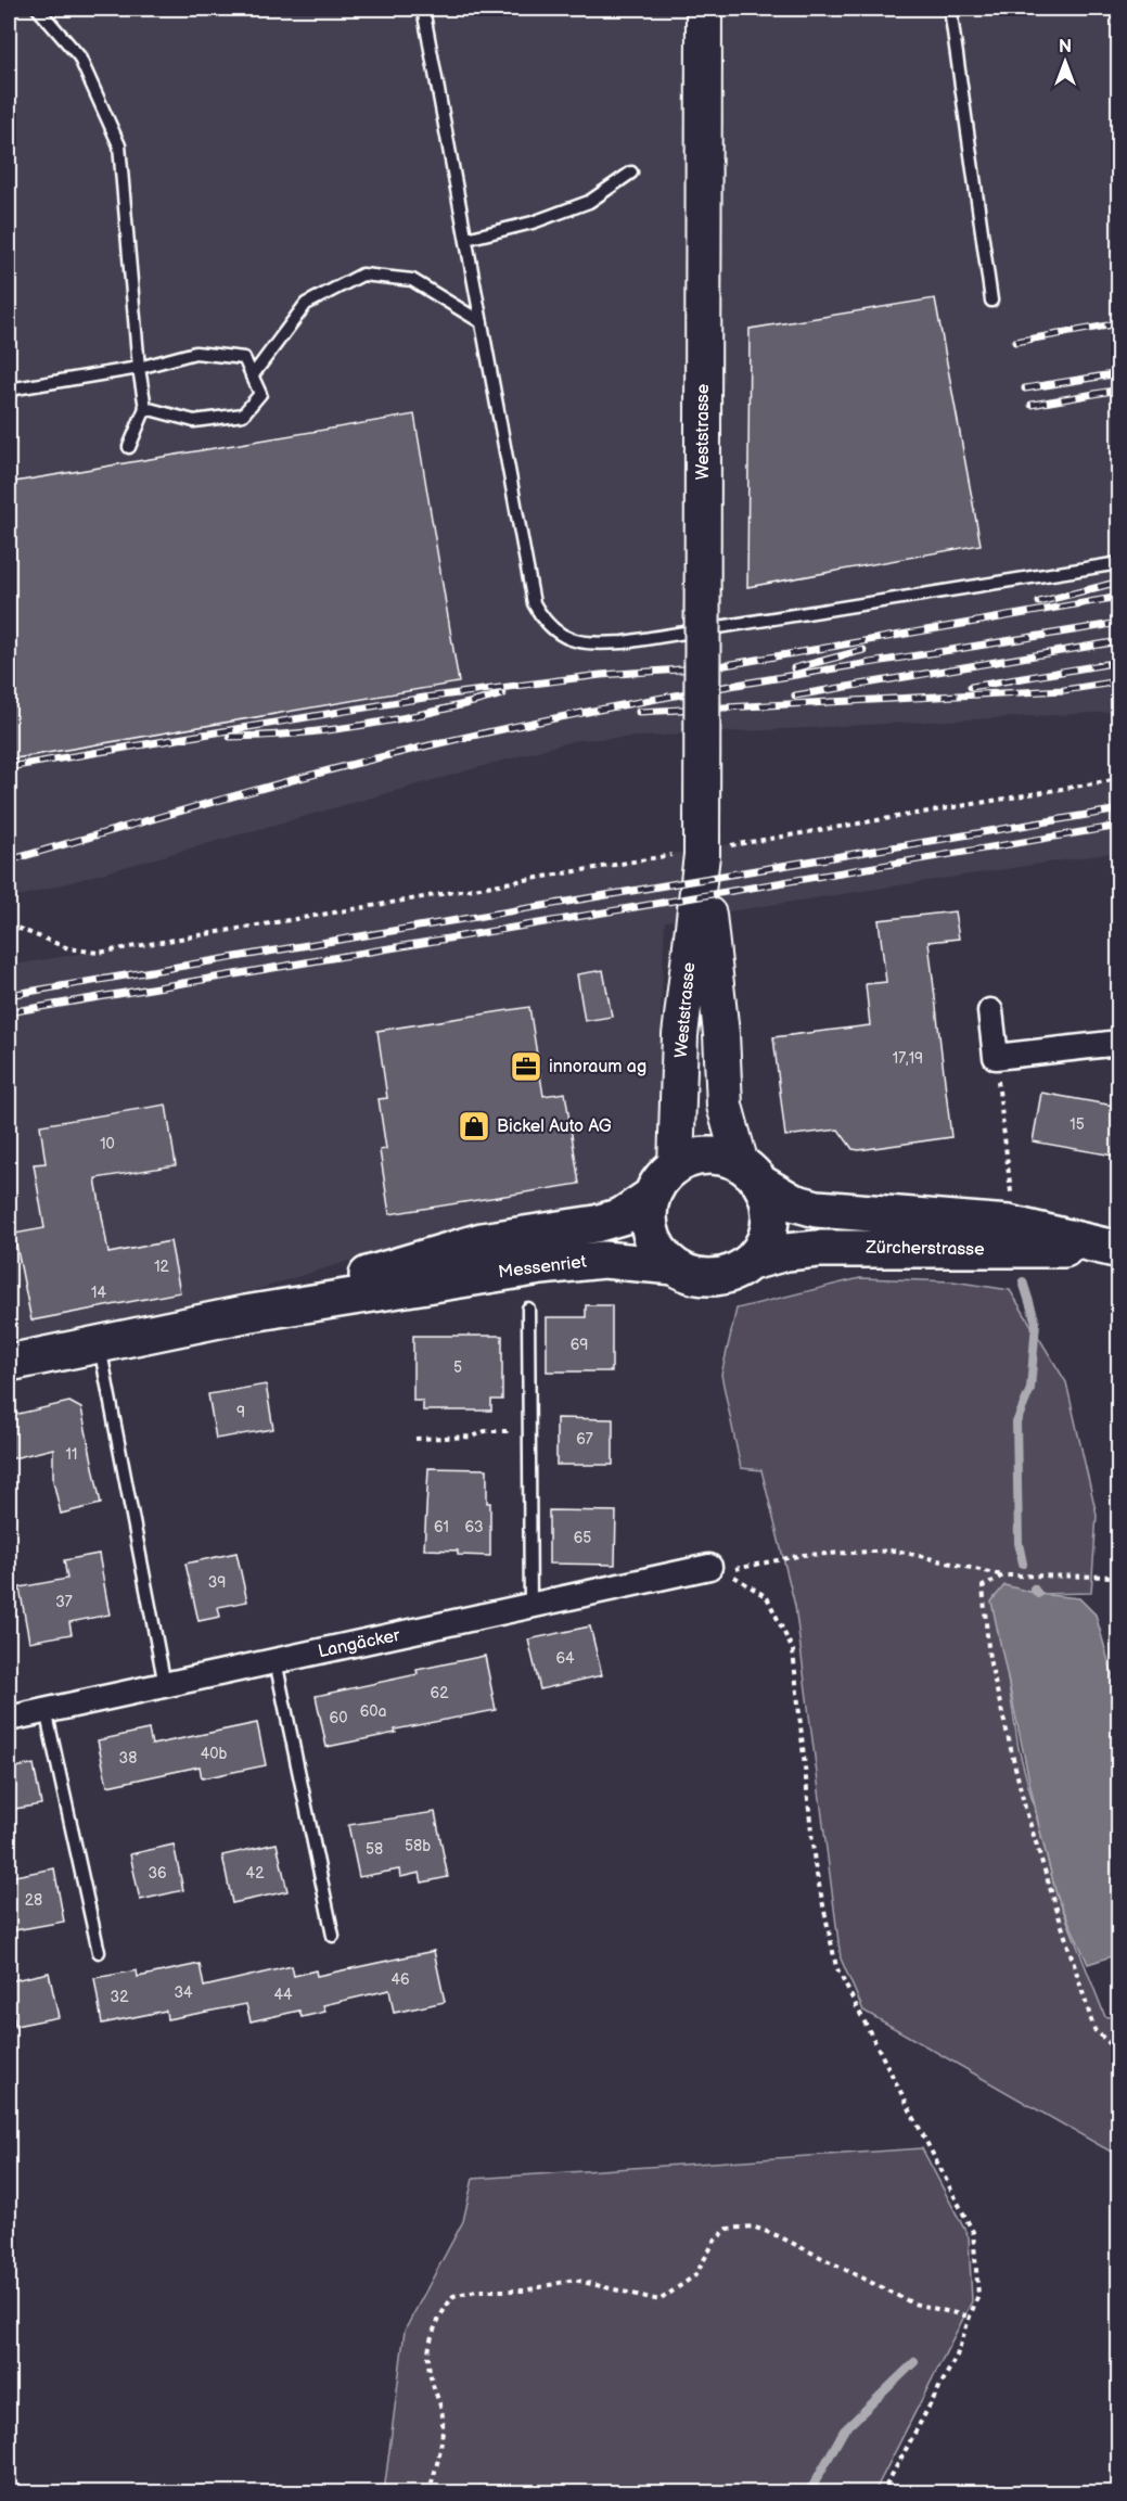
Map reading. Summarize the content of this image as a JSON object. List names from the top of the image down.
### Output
{
  "streets": {
    "main road": ["Weststrasse", "Zürcherstrasse", "Messenriet"],
    "street": ["Langäcker"]
  },
  "crossings": [
    ["Weststrasse", "Zürcherstrasse"],
    ["Weststrasse", "Messenriet"],
    ["Zürcherstrasse", "Messenriet"]
  ],
  "places": {
    "office": ["innoraum ag"],
    "shop": ["Bickel Auto AG"]
  },
  "house_numbers": [
    "17,19",
    "15",
    "10",
    "12",
    "14",
    "69",
    "5",
    "9",
    "67",
    "11",
    "61",
    "63",
    "65",
    "39",
    "37",
    "64",
    "62",
    "60a",
    "60",
    "40b",
    "38",
    "58b",
    "58",
    "36",
    "42",
    "28",
    "46",
    "34",
    "44",
    "32"
  ],
  "north": "top"
}
